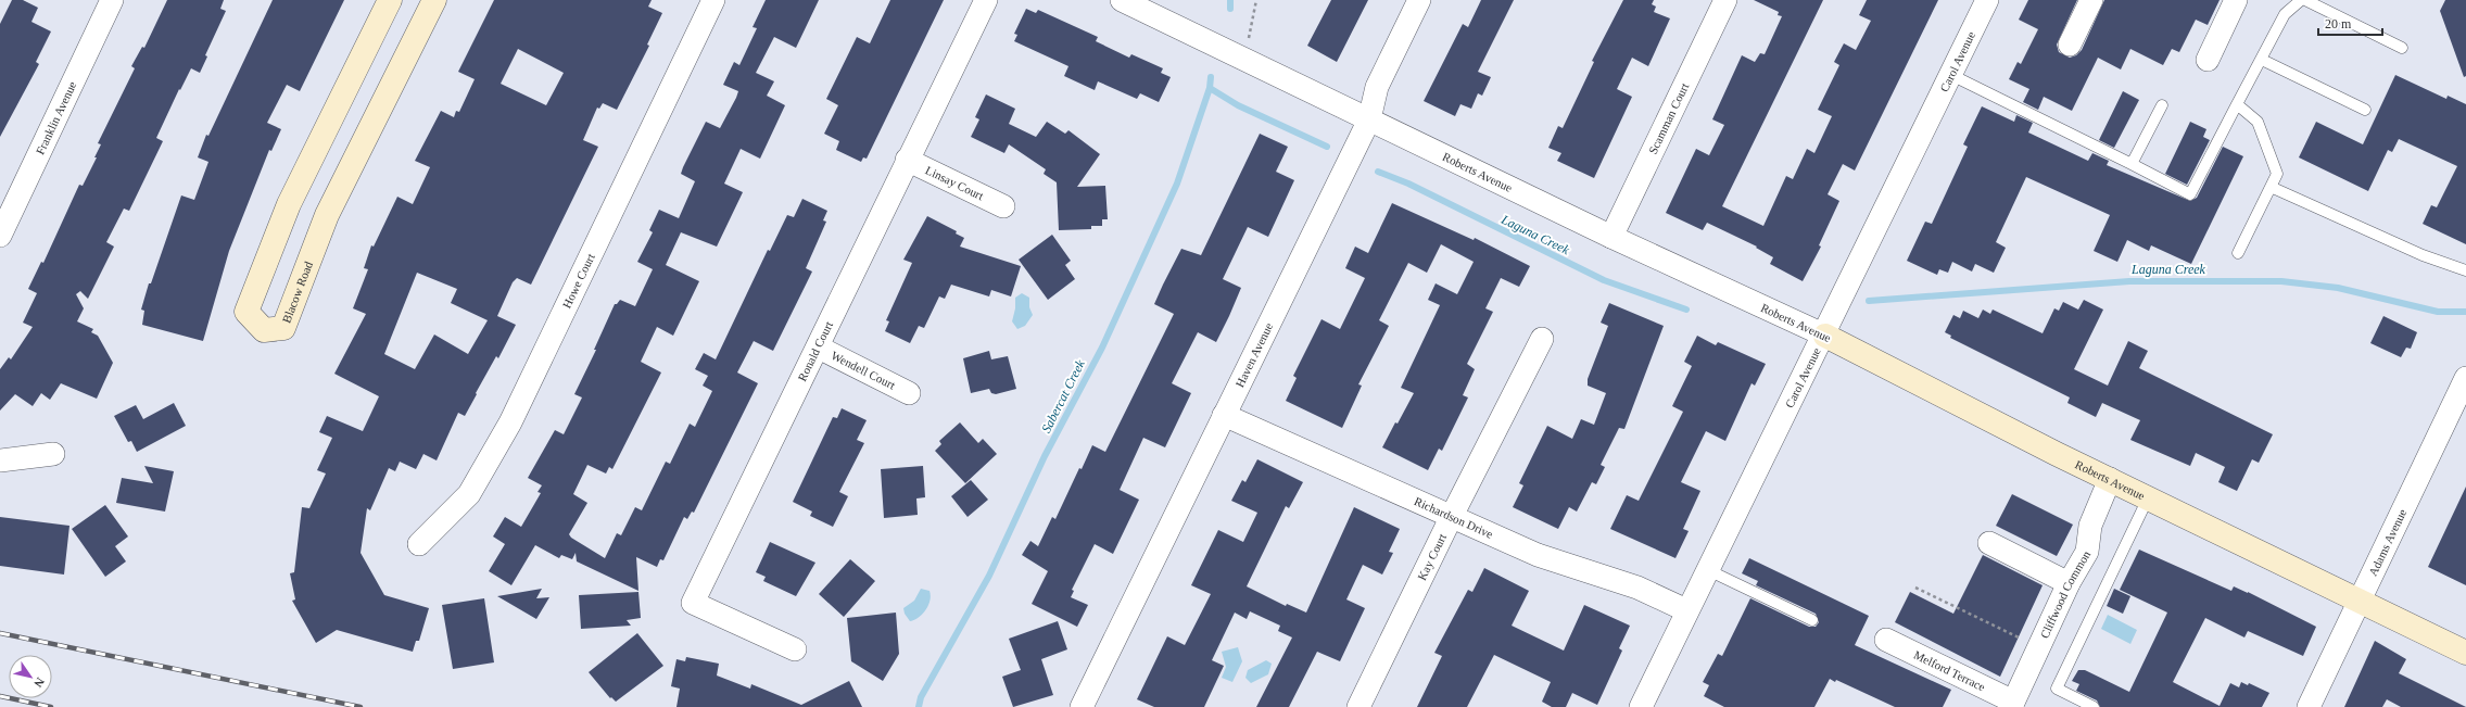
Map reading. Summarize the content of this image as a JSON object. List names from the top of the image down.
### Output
{
  "streets": {
    "street": [
      "Carol Avenue",
      "Franklin Avenue",
      "Scamman Court",
      "Roberts Avenue",
      "Linsay Court",
      "Howe Court",
      "Blacow Road",
      "Ronald Court",
      "Haven Avenue",
      "Wendell Court",
      "Richardson Drive",
      "Adams Avenue",
      "Kay Court",
      "Cliffwood Common",
      "Melford Terrace"
    ]
  },
  "crossings": [
    ["Carol Avenue", "Roberts Avenue"],
    ["Carol Avenue", "Richardson Drive"],
    ["Scamman Court", "Roberts Avenue"],
    ["Roberts Avenue", "Haven Avenue"],
    ["Roberts Avenue", "Adams Avenue"],
    ["Roberts Avenue", "Cliffwood Common"],
    ["Linsay Court", "Ronald Court"],
    ["Ronald Court", "Wendell Court"],
    ["Haven Avenue", "Richardson Drive"],
    ["Richardson Drive", "Kay Court"],
    ["Cliffwood Common", "Melford Terrace"]
  ],
  "water": ["Laguna Creek", "Sabercat Creek"],
  "scale_bar": "20 m",
  "north": "bottom right"
}
